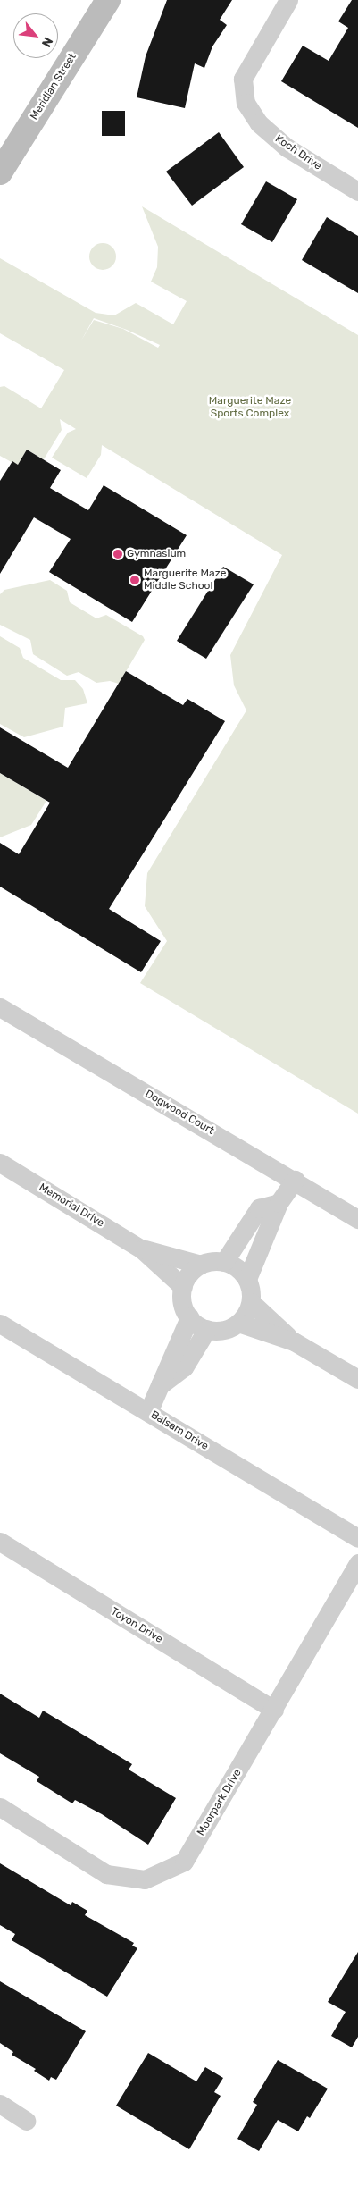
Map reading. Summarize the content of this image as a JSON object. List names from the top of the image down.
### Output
{
  "streets": {
    "street": [
      "Meridian Street",
      "Koch Drive",
      "Dogwood Court",
      "Memorial Drive",
      "Balsam Drive",
      "Toyon Drive",
      "Moorpark Drive"
    ]
  },
  "crossings": [
    ["Toyon Drive", "Moorpark Drive"]
  ],
  "parks": ["Marguerite Maze Sports Complex"],
  "places": ["Gymnasium", "Marguerite Maze Middle School"],
  "north": "bottom right"
}
